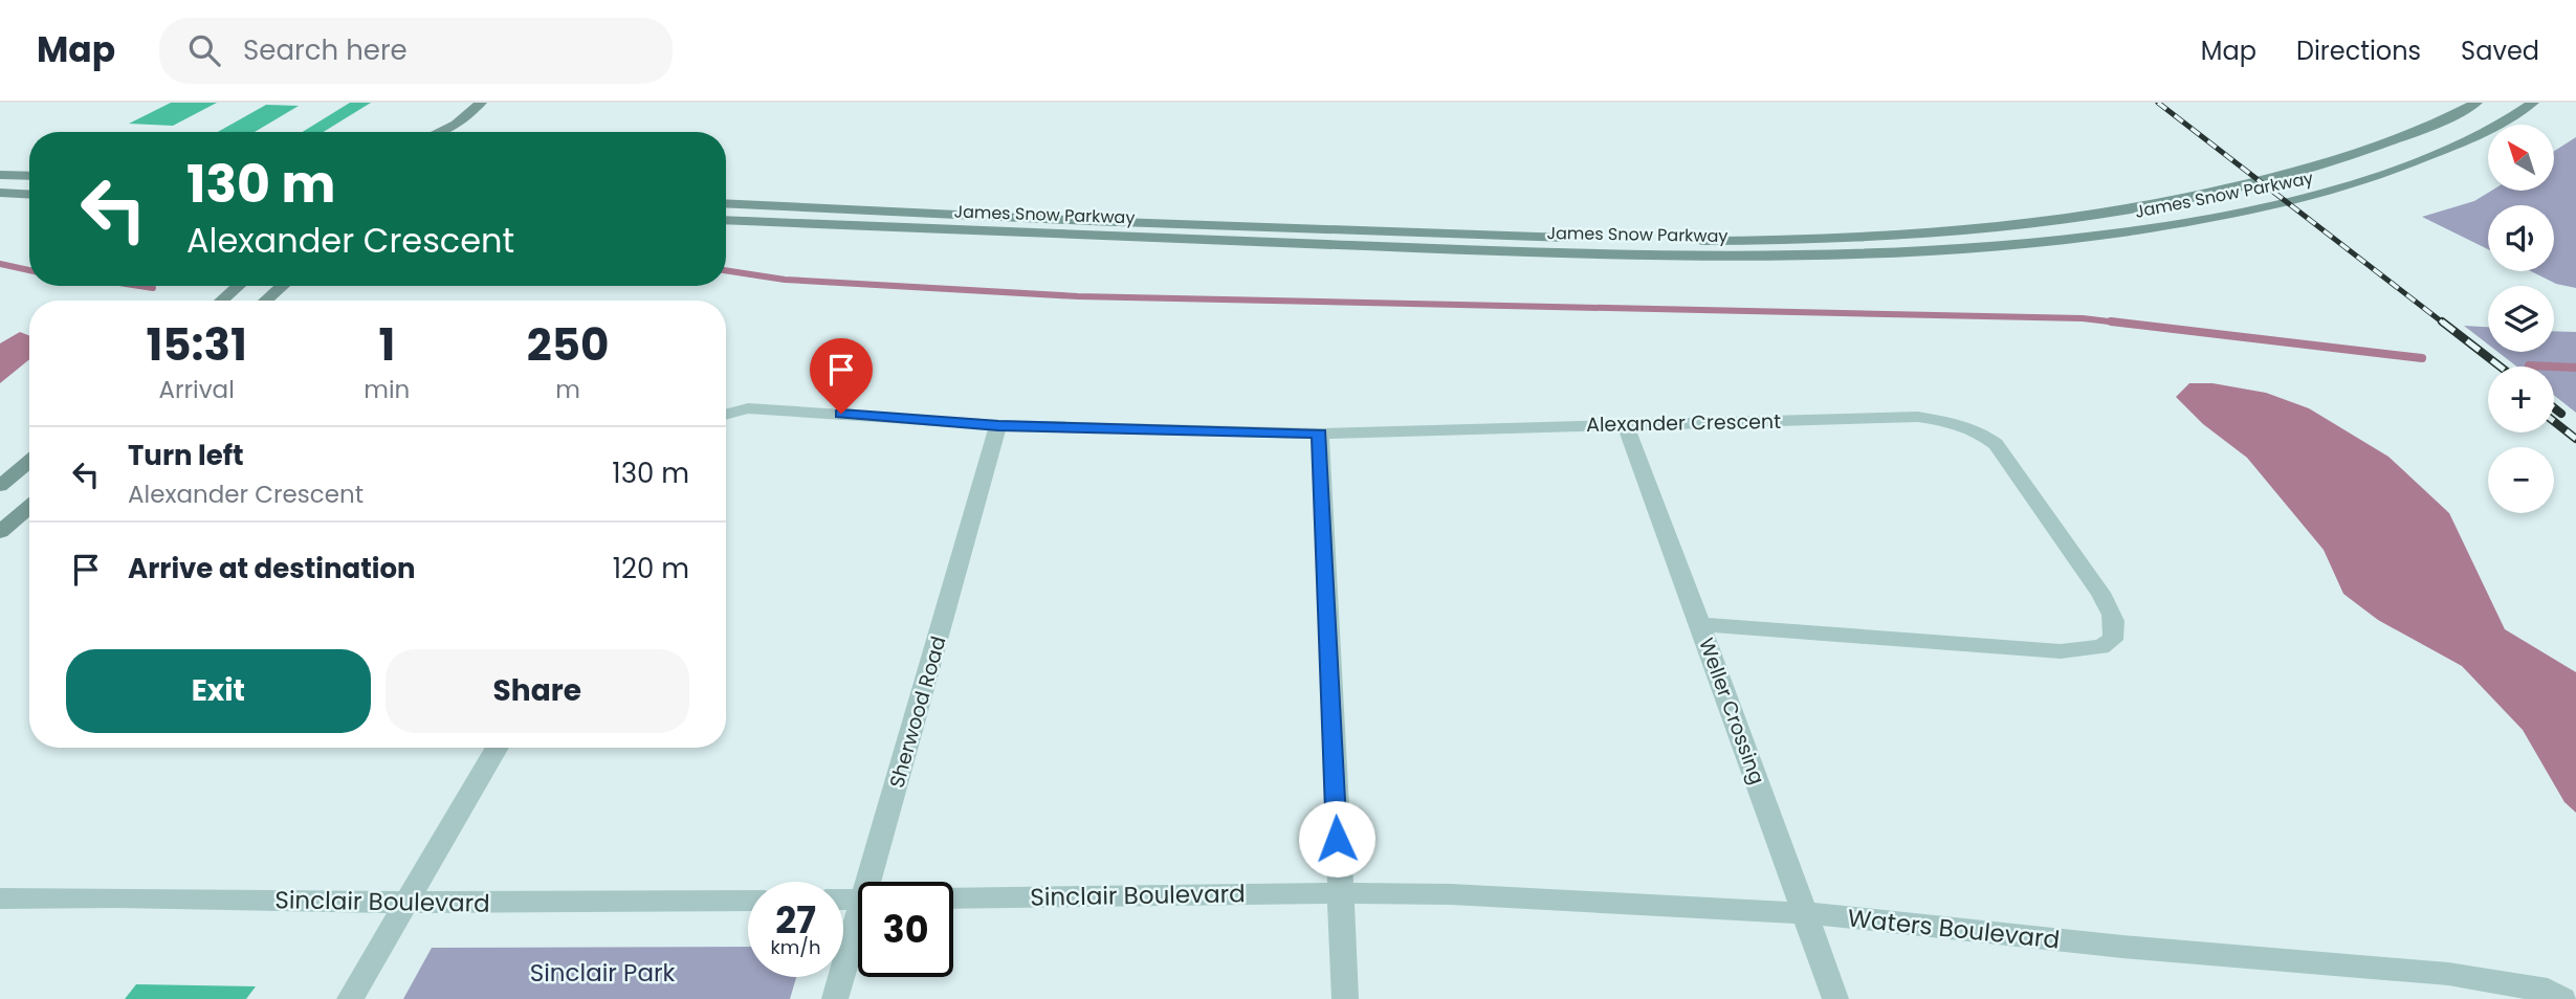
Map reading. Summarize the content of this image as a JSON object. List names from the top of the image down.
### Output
{
  "streets": {
    "main road": ["James Snow Parkway"],
    "street": [
      "Alexander Crescent",
      "Weller Crossing",
      "Sherwood Road",
      "Sinclair Boulevard",
      "Waters Boulevard"
    ]
  },
  "crossings": [
    ["Alexander Crescent", "Weller Crossing"],
    ["Alexander Crescent", "Sherwood Road"],
    ["Weller Crossing", "Waters Boulevard"],
    ["Sinclair Boulevard", "Waters Boulevard"]
  ],
  "parks": ["Sinclair Park"],
  "north": "top left",
  "page": {
    "header": "Map",
    "search": "Search here",
    "nav": ["Map", "Directions", "Saved"],
    "map_buttons": ["+", "−"],
    "turn": ["130 m", "Alexander Crescent"],
    "eta": [
      "15:31",
      "Arrival",
      "1",
      "min",
      "250",
      "m"
    ],
    "list": [
      {
        "name": "Turn left",
        "note": "Alexander Crescent",
        "value": "130 m"
      },
      {
        "name": "Arrive at destination",
        "value": "120 m"
      }
    ],
    "buttons": ["Exit", "Share"],
    "speed": "27 km/h",
    "limit": "30"
  }
}
